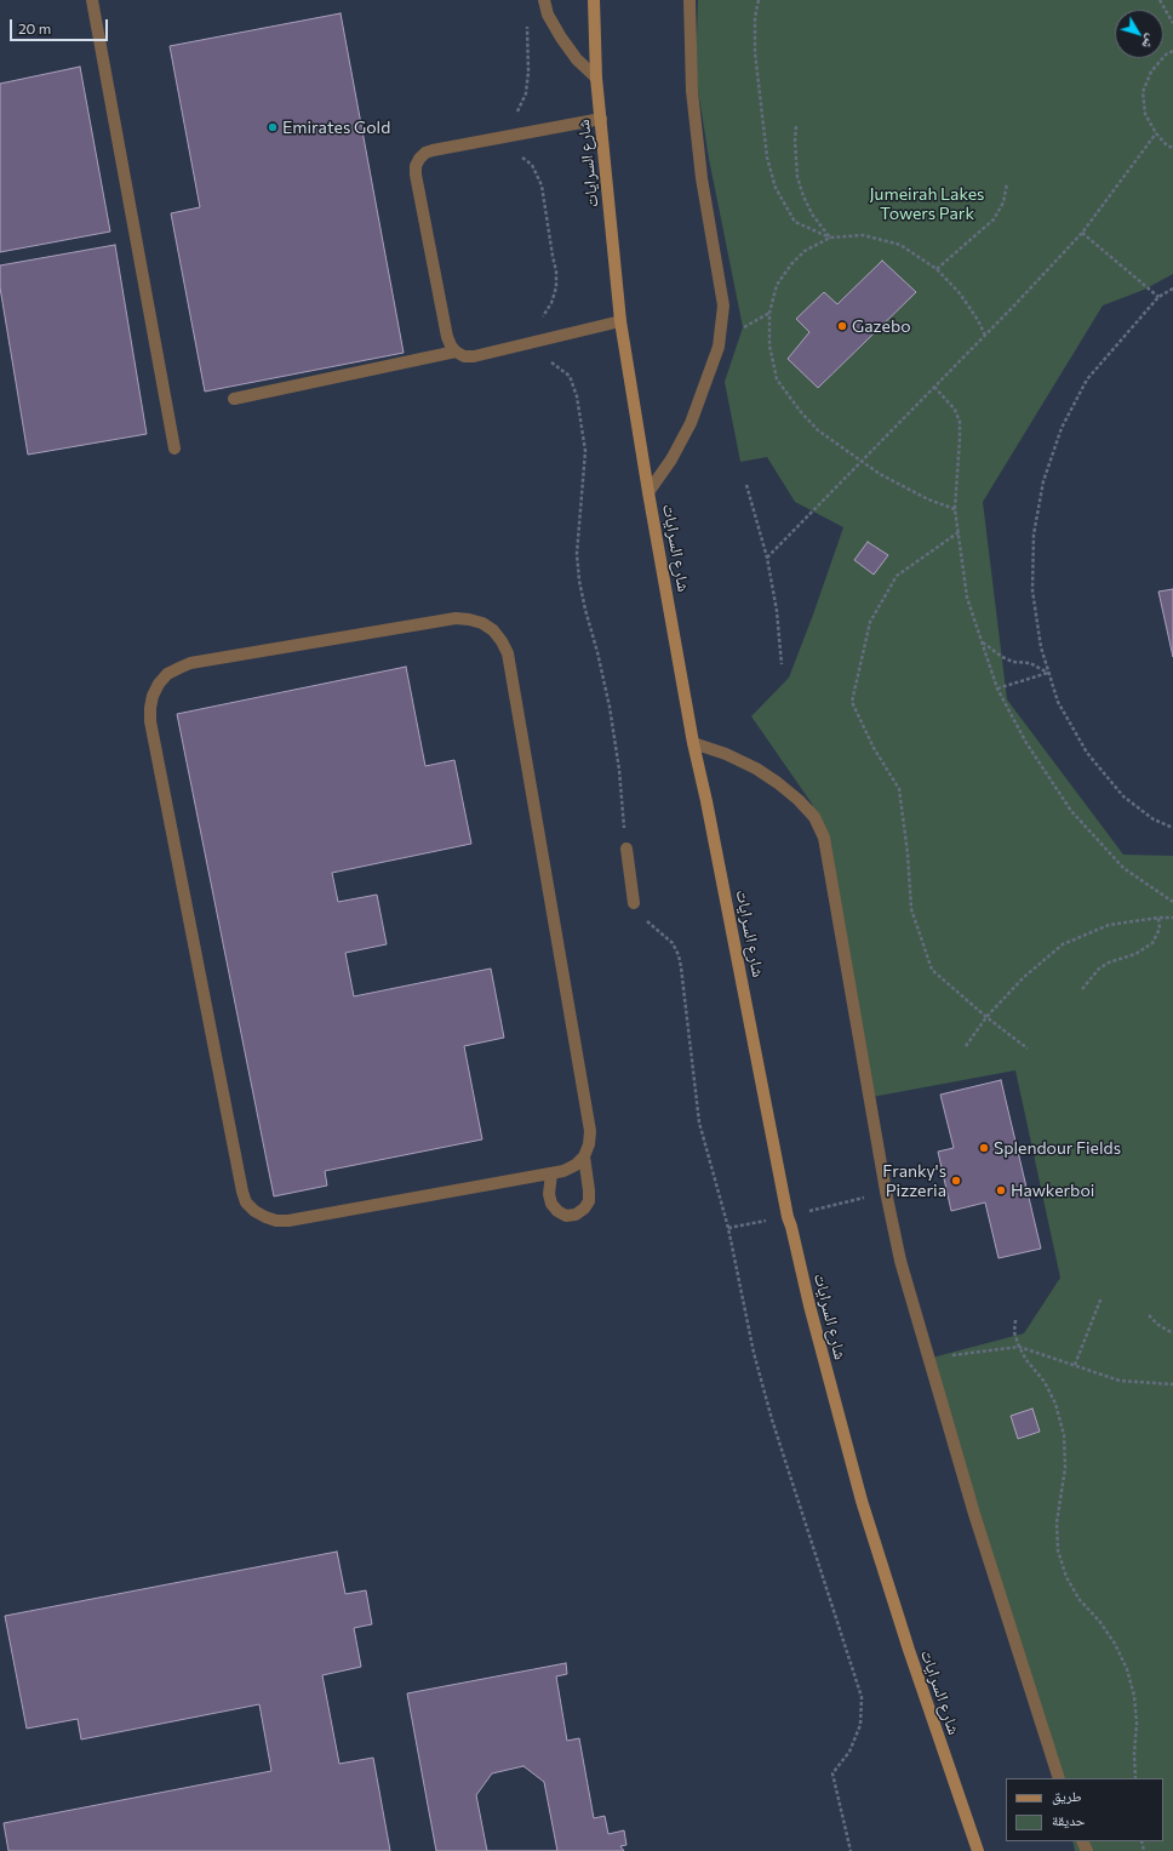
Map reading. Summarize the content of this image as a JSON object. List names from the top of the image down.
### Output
{
  "streets": {
    "main road": ["شارع السرايات"]
  },
  "parks": ["Jumeirah Lakes Towers Park"],
  "places": [
    "Emirates Gold",
    "Gazebo",
    "Splendour Fields",
    "Franky's Pizzeria",
    "Hawkerboi"
  ],
  "legend": ["طريق", "حديقة"],
  "scale_bar": "20 m",
  "north": "bottom right"
}
